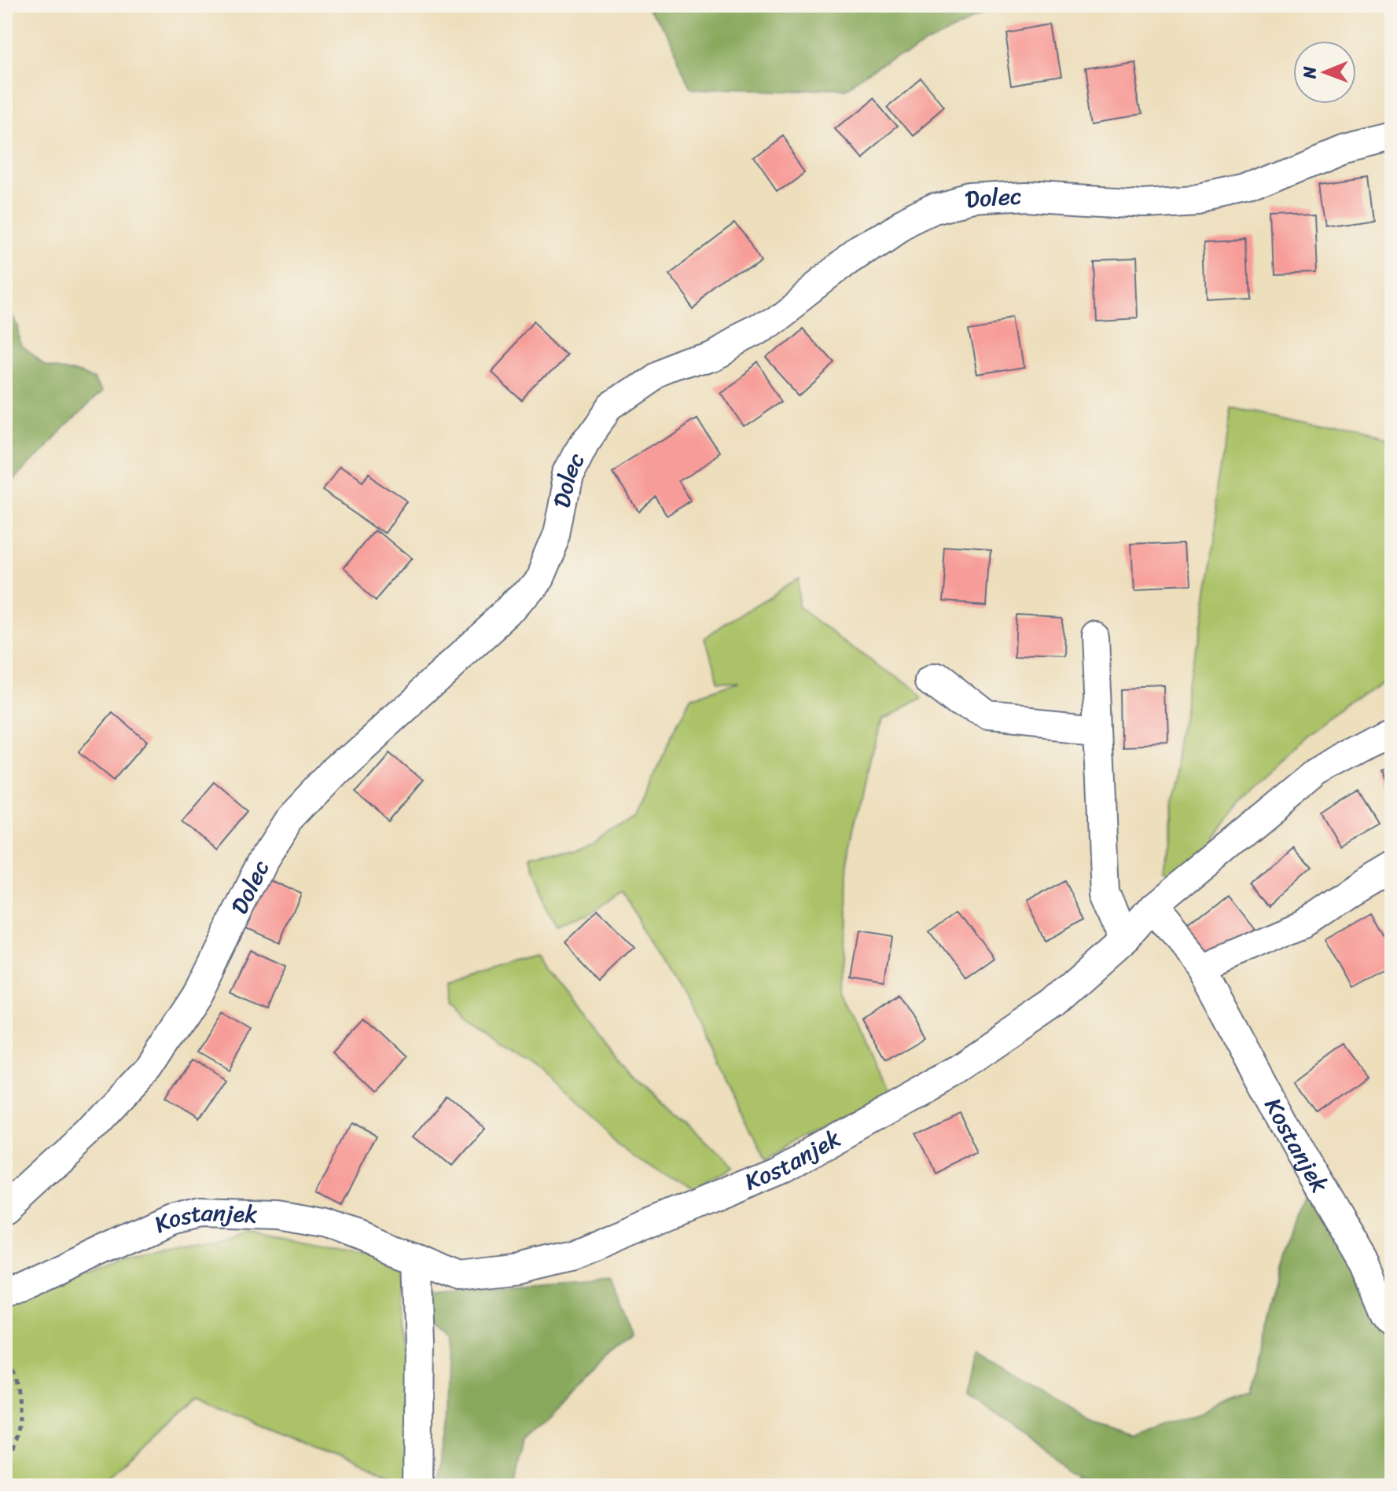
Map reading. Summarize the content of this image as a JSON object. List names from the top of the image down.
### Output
{
  "streets": {
    "street": ["Dolec", "Kostanjek"]
  },
  "north": "left"
}
